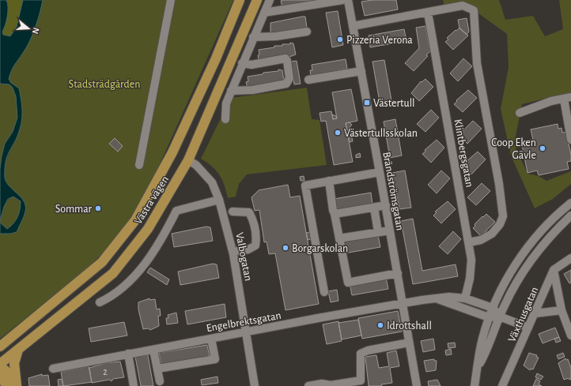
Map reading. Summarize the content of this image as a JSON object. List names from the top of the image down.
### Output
{
  "streets": {
    "main road": ["Västra vägen", "Valbogatan"],
    "street": [
      "Klintbergsgatan",
      "Brändströmsgatan",
      "Växthusgatan",
      "Engelbrektsgatan"
    ]
  },
  "crossings": [
    ["Klintbergsgatan", "Engelbrektsgatan"],
    ["Brändströmsgatan", "Engelbrektsgatan"],
    ["Västra vägen", "Valbogatan"],
    ["Valbogatan", "Engelbrektsgatan"]
  ],
  "parks": ["Stadsträdgården"],
  "places": {
    "other": [
      "Pizzeria Verona",
      "Västertullsskolan",
      "Coop Eken Gävle",
      "Sommar",
      "Borgarskolan",
      "Idrottshall"
    ],
    "transit": ["Västertull"]
  },
  "house_numbers": ["2"],
  "north": "right"
}
